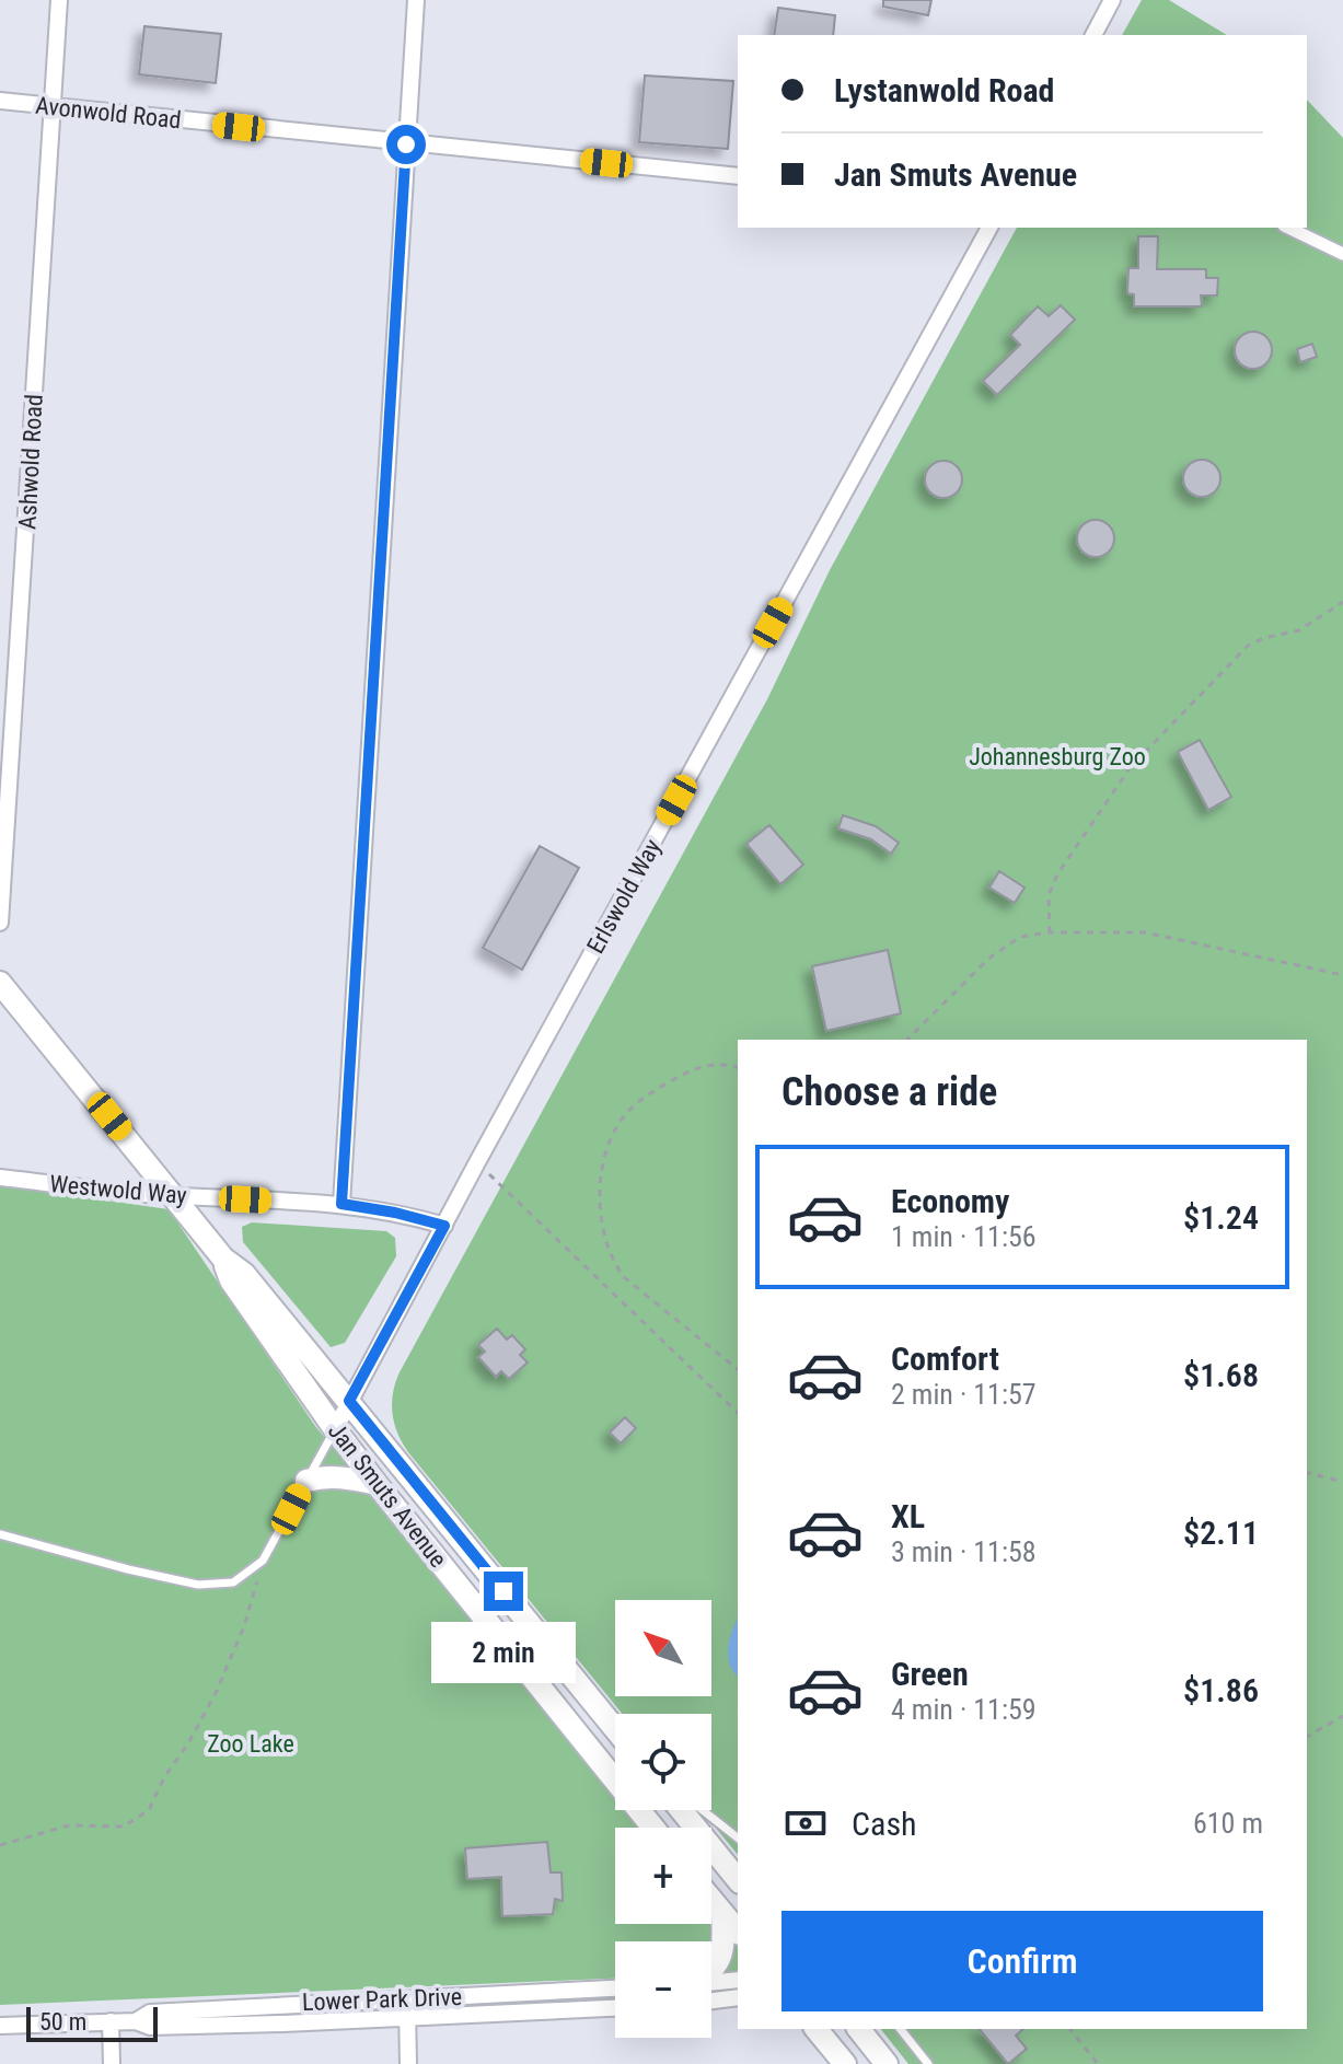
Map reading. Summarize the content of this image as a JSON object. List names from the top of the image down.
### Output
{
  "streets": {
    "main road": ["Jan Smuts Avenue"],
    "street": [
      "Avonwold Road",
      "Ashwold Road",
      "Erlswold Way",
      "Westwold Way",
      "Lower Park Drive"
    ]
  },
  "crossings": [
    ["Avonwold Road", "Ashwold Road"],
    ["Erlswold Way", "Westwold Way"],
    ["Erlswold Way", "Jan Smuts Avenue"],
    ["Westwold Way", "Jan Smuts Avenue"]
  ],
  "parks": ["Johannesburg Zoo", "Zoo Lake"],
  "scale_bar": "50 m",
  "north": "top left",
  "page": {
    "banner": ["Lystanwold Road", "Jan Smuts Avenue"],
    "heading": "Choose a ride",
    "list": [
      {
        "name": "Economy",
        "note": "1 min · 11:56",
        "value": "$1.24"
      },
      {
        "name": "Comfort",
        "note": "2 min · 11:57",
        "value": "$1.68"
      },
      {
        "name": "XL",
        "note": "3 min · 11:58",
        "value": "$2.11"
      },
      {
        "name": "Green",
        "note": "4 min · 11:59",
        "value": "$1.86"
      }
    ],
    "map_buttons": ["+", "−"],
    "bubble": "2 min",
    "pay": ["Cash", "610 m"],
    "buttons": "Confirm",
    "scale": "50 m"
  }
}
